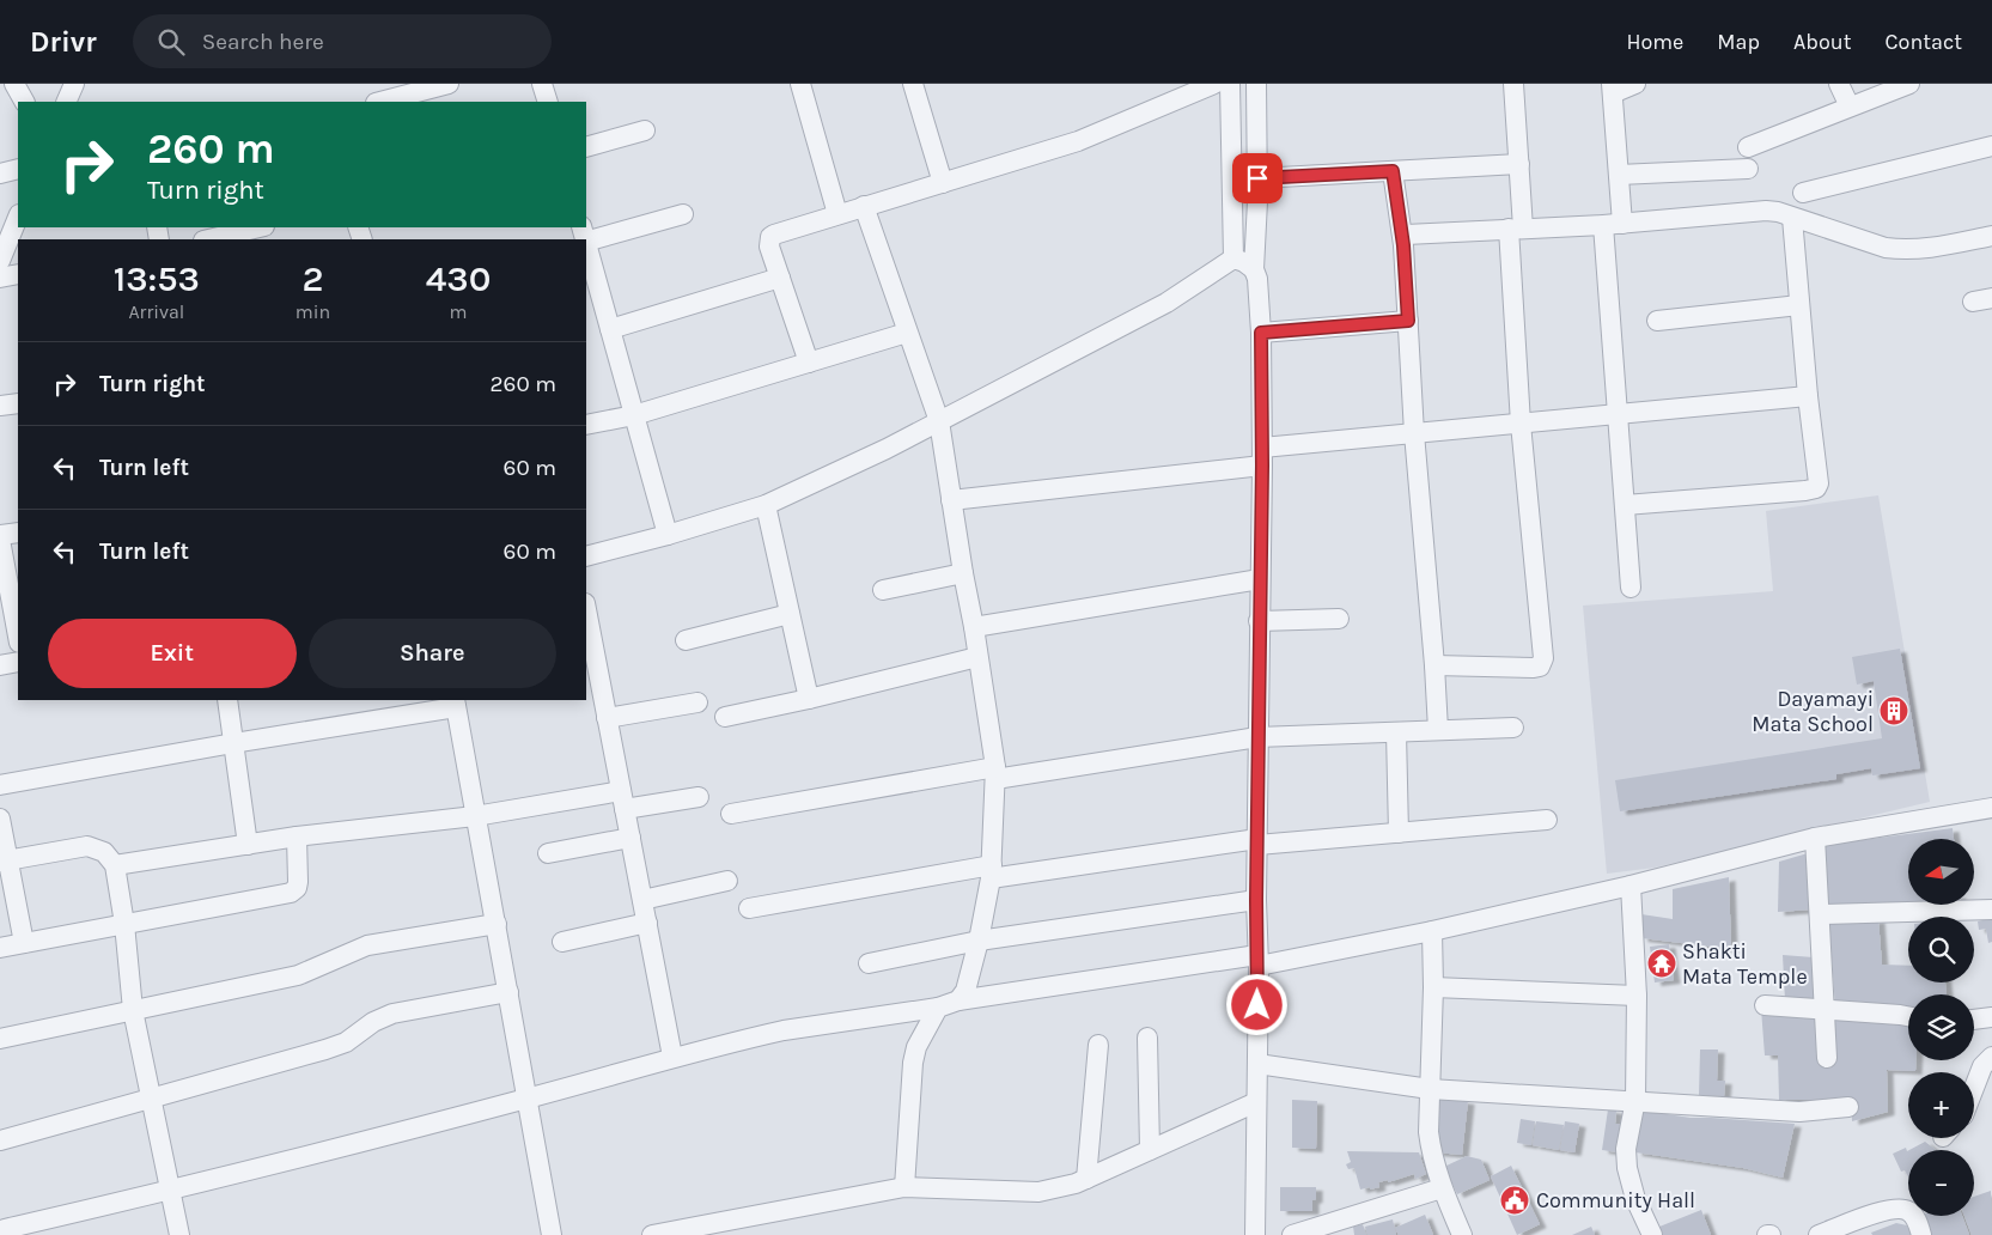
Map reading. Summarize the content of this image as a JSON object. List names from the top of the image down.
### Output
{
  "places": {
    "building": ["Dayamayi Mata School"],
    "temple": ["Shakti Mata Temple"],
    "public building": ["Community Hall"]
  },
  "north": "left",
  "page": {
    "header": "Drivr",
    "search": "Search here",
    "nav": [
      "Home",
      "Map",
      "About",
      "Contact"
    ],
    "turn": ["260 m", "Turn right"],
    "eta": [
      "13:53",
      "Arrival",
      "2",
      "min",
      "430",
      "m"
    ],
    "list": [
      {
        "name": "Turn right",
        "value": "260 m"
      },
      {
        "name": "Turn left",
        "value": "60 m"
      },
      {
        "name": "Turn left",
        "value": "60 m"
      }
    ],
    "buttons": ["Exit", "Share"],
    "map_buttons": ["+", "−"]
  }
}
